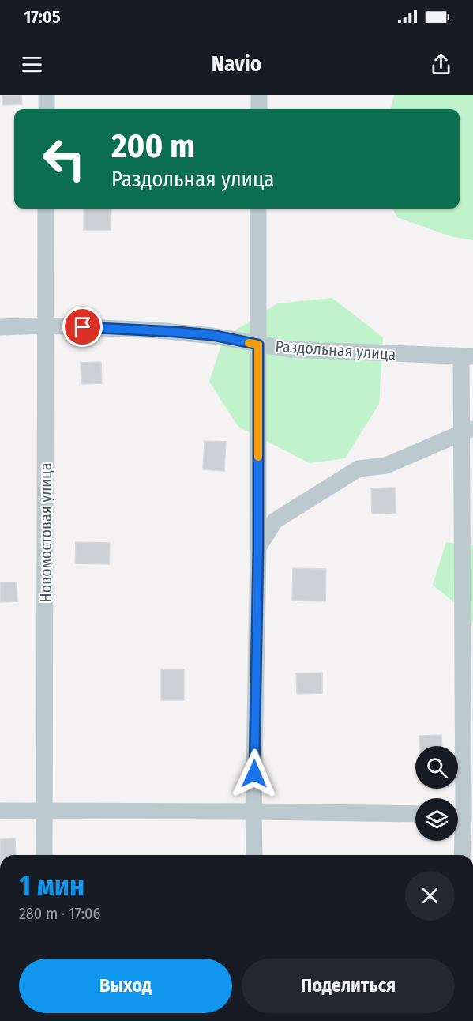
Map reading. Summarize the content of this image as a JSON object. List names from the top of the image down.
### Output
{
  "streets": {
    "street": ["Раздольная улица", "Новомостовая улица"]
  },
  "crossings": [
    ["Раздольная улица", "Новомостовая улица"]
  ],
  "page": {
    "status": "17:05",
    "header": "Navio",
    "turn": ["200 m", "Раздольная улица"],
    "heading": ["1 мин", "280 m · 17:06"],
    "buttons": ["Выход", "Поделиться"]
  }
}
